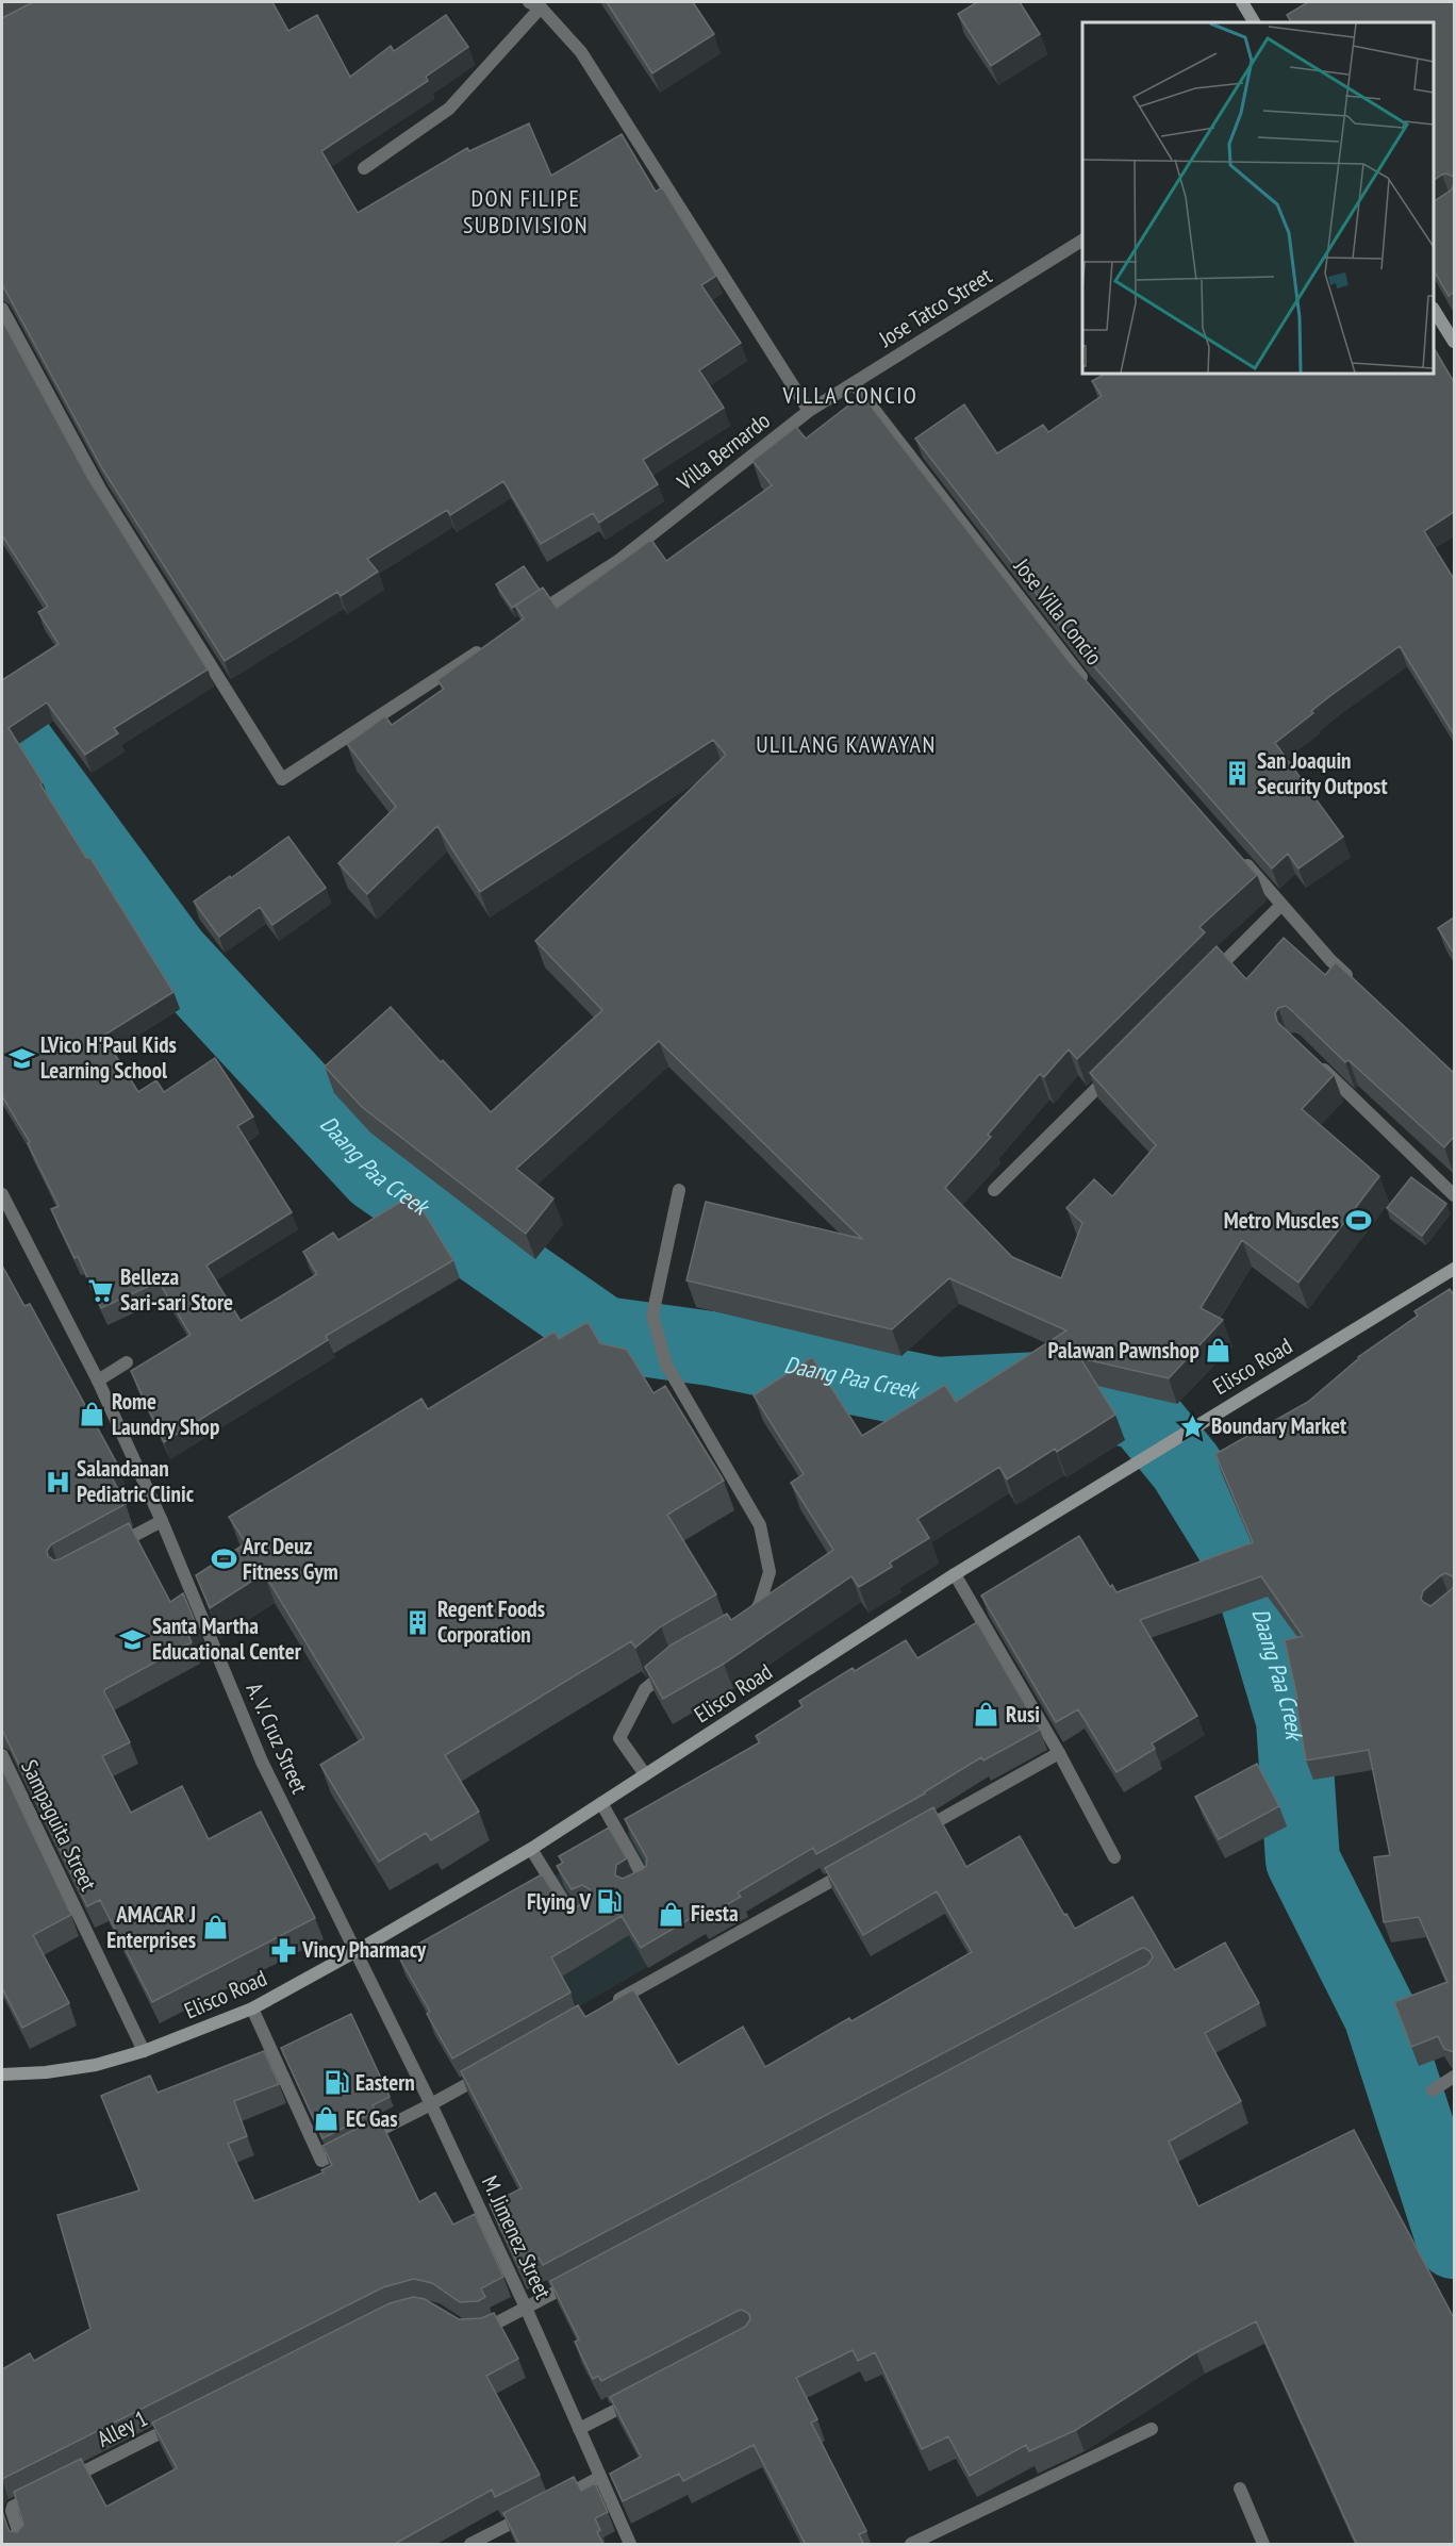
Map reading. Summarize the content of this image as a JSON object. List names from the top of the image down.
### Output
{
  "streets": {
    "main road": ["Elisco Road"],
    "street": [
      "Jose Tatco Street",
      "Villa Bernardo",
      "Jose Villa Concio",
      "A. V. Cruz Street",
      "Sampaguita Street",
      "M. Jimenez Street",
      "Alley 1"
    ]
  },
  "crossings": [
    ["Jose Tatco Street", "Villa Bernardo"],
    ["Jose Tatco Street", "Jose Villa Concio"],
    ["Elisco Road", "A. V. Cruz Street"],
    ["Elisco Road", "Sampaguita Street"],
    ["Elisco Road", "M. Jimenez Street"],
    ["A. V. Cruz Street", "M. Jimenez Street"]
  ],
  "districts": ["DON FILIPE SUBDIVISION", "VILLA CONCIO", "ULILANG KAWAYAN"],
  "water": ["Daang Paa Creek"],
  "places": {
    "building": ["San Joaquin Security Outpost", "Regent Foods Corporation"],
    "school or university": ["LVico H'Paul Kids Learning School", "Santa Martha Educational Center"],
    "sports": ["Metro Muscles", "Arc Deuz Fitness Gym"],
    "supermarket": ["Belleza Sari-sari Store"],
    "shop": [
      "Palawan Pawnshop",
      "Rome Laundry Shop",
      "Rusi",
      "Fiesta",
      "AMACAR J Enterprises",
      "EC Gas"
    ],
    "place": ["Boundary Market"],
    "hospital": ["Salandanan Pediatric Clinic"],
    "fuel station": ["Flying V", "Eastern"],
    "pharmacy": ["Vincy Pharmacy"]
  }
}
